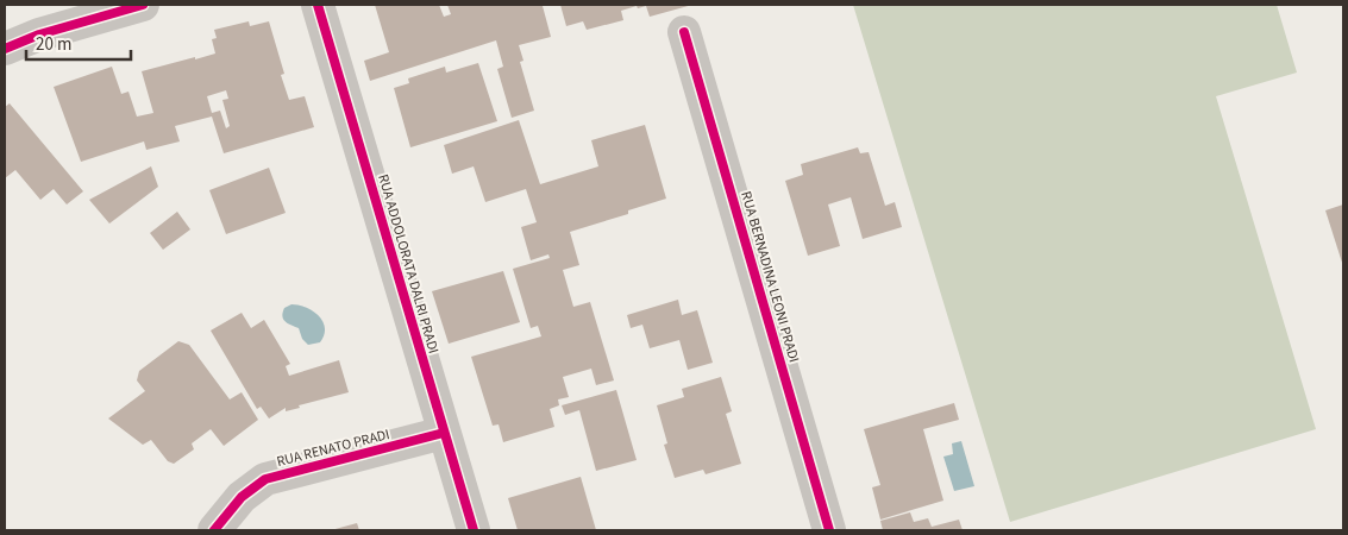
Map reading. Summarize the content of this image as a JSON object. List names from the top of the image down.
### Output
{
  "streets": {
    "street": ["RUA ADDOLORATA DALRI PRADI", "RUA BERNADINA LEONI PRADI", "RUA RENATO PRADI"]
  },
  "crossings": [
    ["RUA ADDOLORATA DALRI PRADI", "RUA RENATO PRADI"]
  ],
  "scale_bar": "20 m"
}
